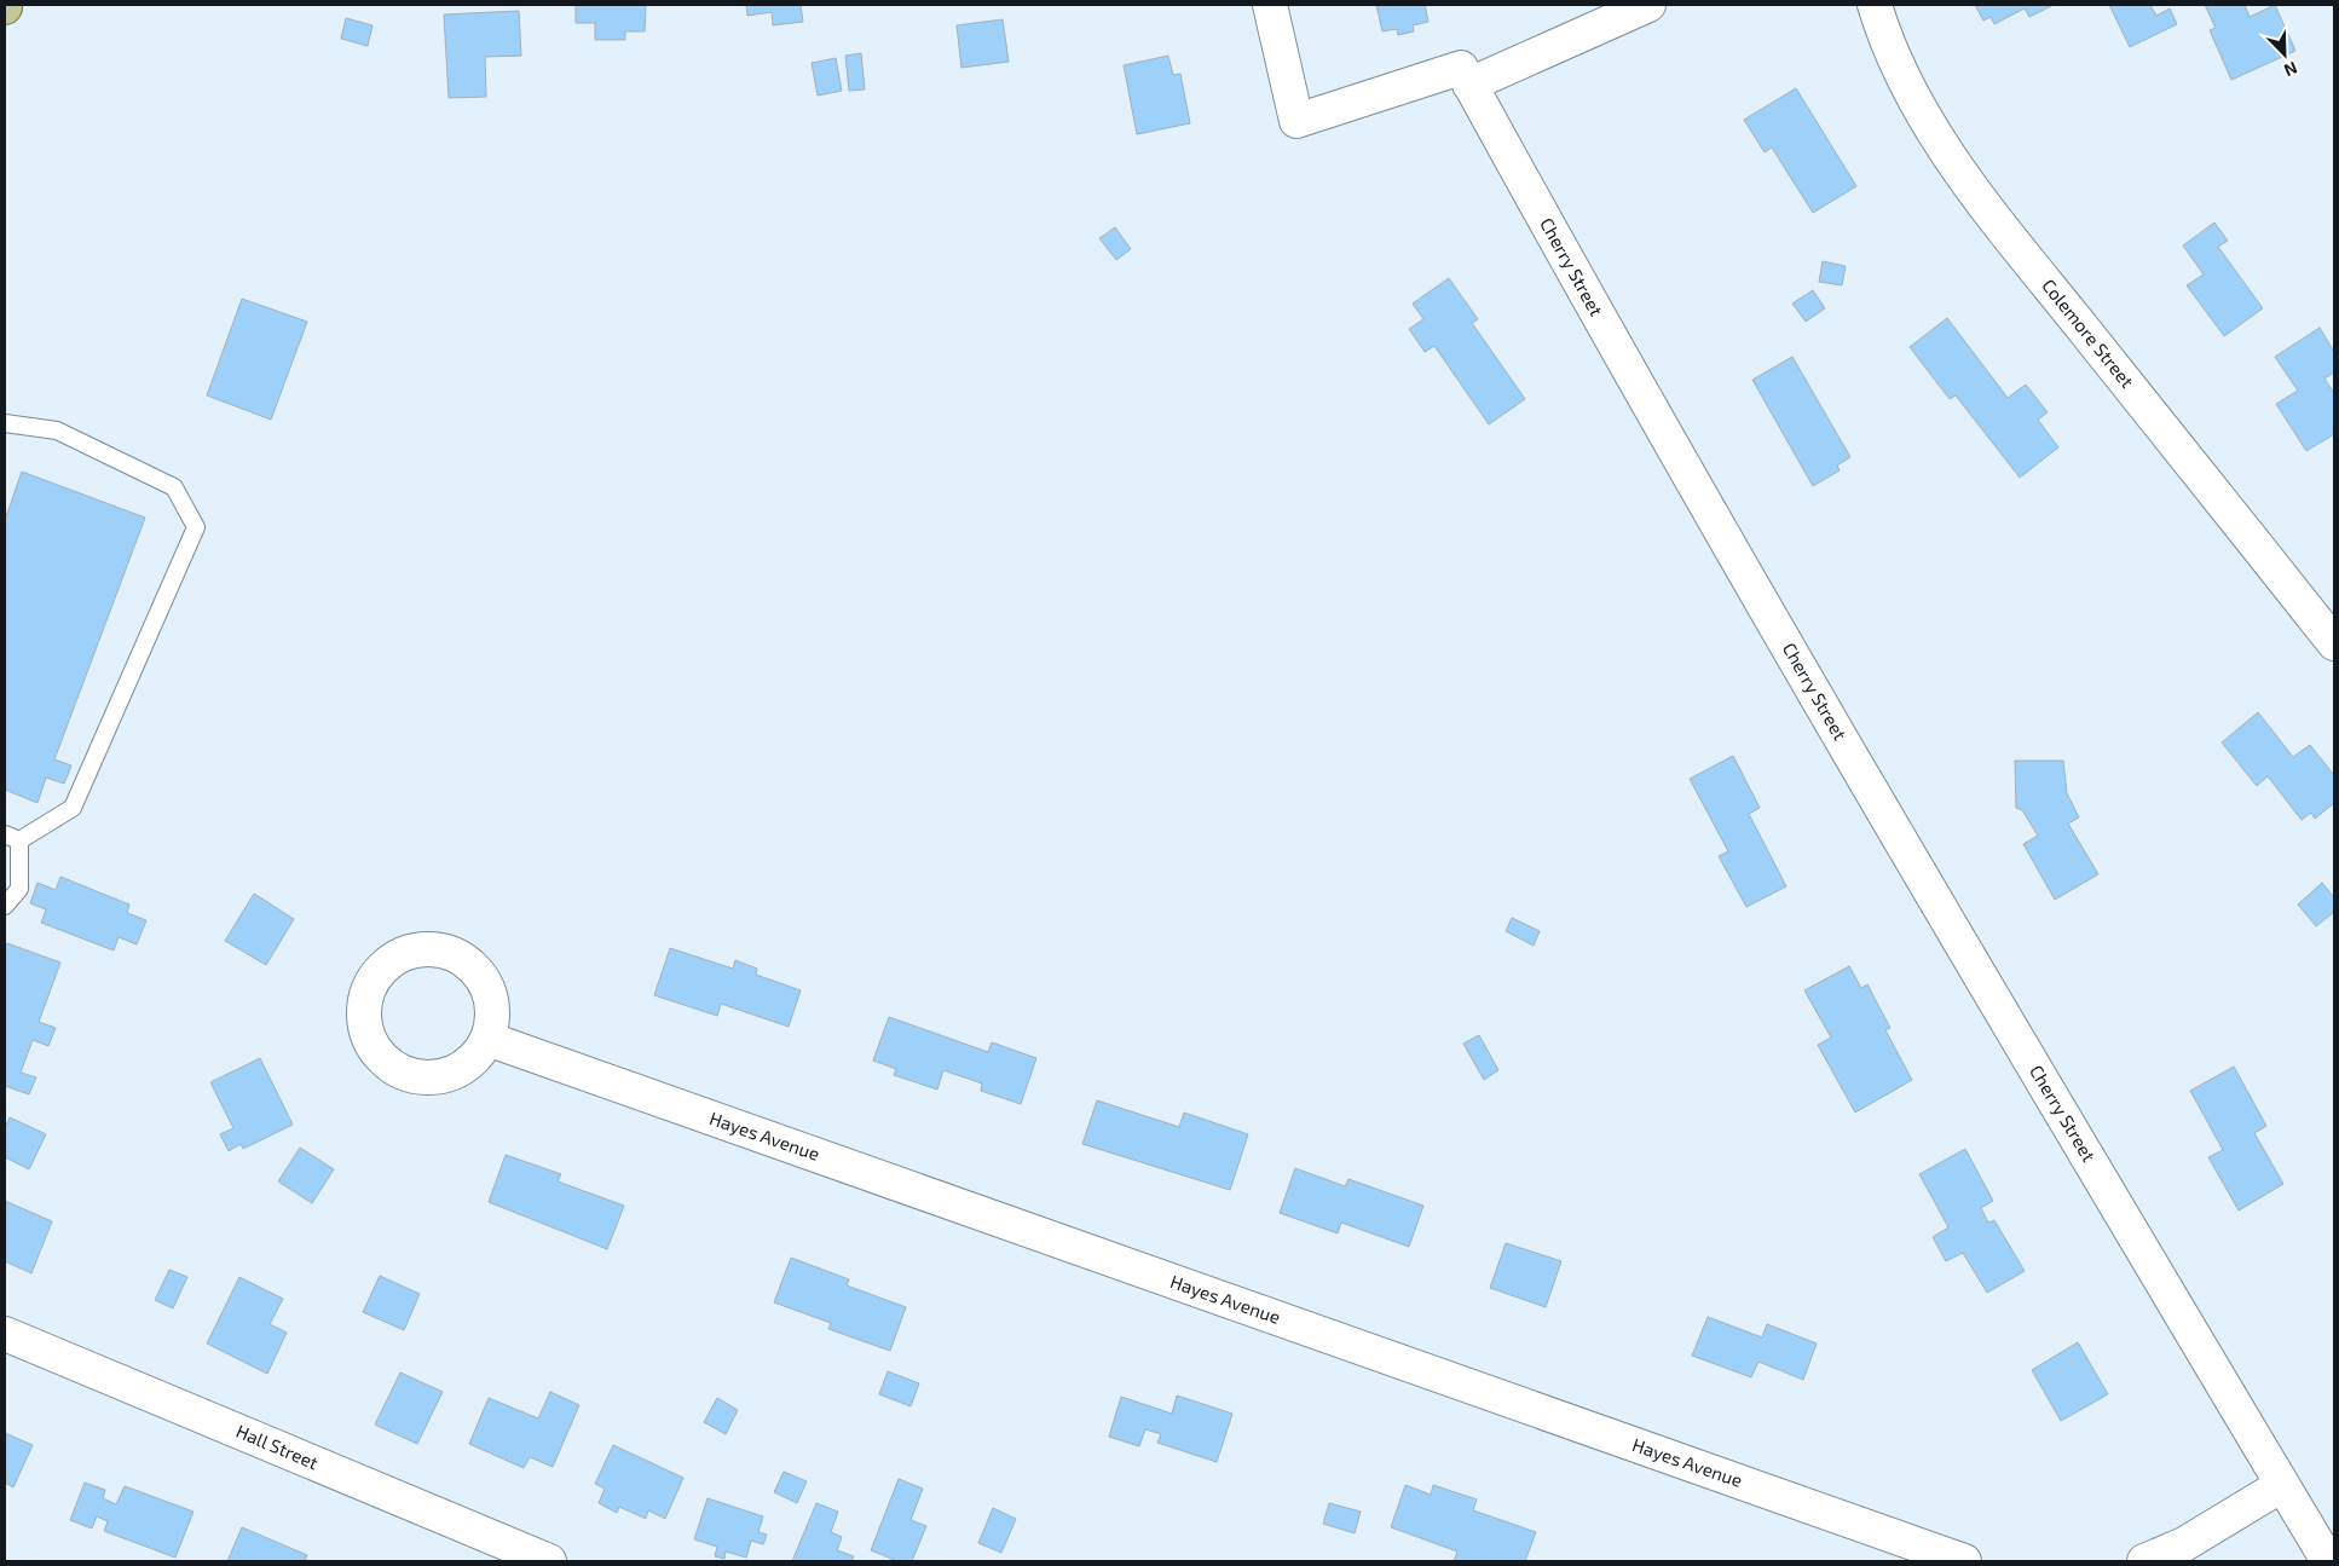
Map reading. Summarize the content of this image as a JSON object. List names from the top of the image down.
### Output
{
  "streets": {
    "street": [
      "Cherry Street",
      "Colemore Street",
      "Hayes Avenue",
      "Hall Street"
    ]
  },
  "north": "bottom right"
}
